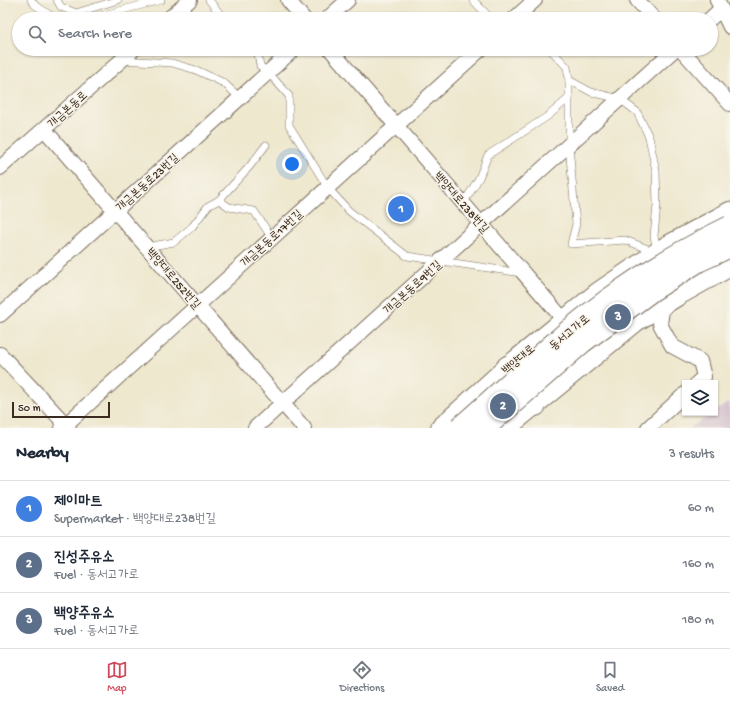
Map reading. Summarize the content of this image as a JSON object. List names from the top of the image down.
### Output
{
  "streets": {
    "main road": ["동서고가로", "백양대로"],
    "street": [
      "개금본동로",
      "개금본동로23번길",
      "백양대로238번길",
      "개금본동로17번길",
      "백양대로252번길",
      "개금본동로9번길"
    ]
  },
  "crossings": [
    ["개금본동로", "백양대로252번길"],
    ["개금본동로23번길", "백양대로252번길"],
    ["백양대로238번길", "개금본동로17번길"],
    ["백양대로238번길", "개금본동로9번길"],
    ["백양대로238번길", "백양대로"],
    ["개금본동로17번길", "백양대로252번길"],
    ["백양대로252번길", "개금본동로9번길"]
  ],
  "scale_bar": "50 m",
  "page": {
    "search": "Search here",
    "pins": ["1", "3", "2"],
    "scale": "50 m",
    "heading": ["Nearby", "3 results"],
    "list": [
      {
        "mark": "1",
        "name": "제이마트",
        "note": "Supermarket · 백양대로238번길",
        "value": "60 m"
      },
      {
        "mark": "2",
        "name": "진성주유소",
        "note": "Fuel · 동서고가로",
        "value": "160 m"
      },
      {
        "mark": "3",
        "name": "백양주유소",
        "note": "Fuel · 동서고가로",
        "value": "180 m"
      }
    ],
    "nav": ["Map", "Directions", "Saved"]
  }
}
